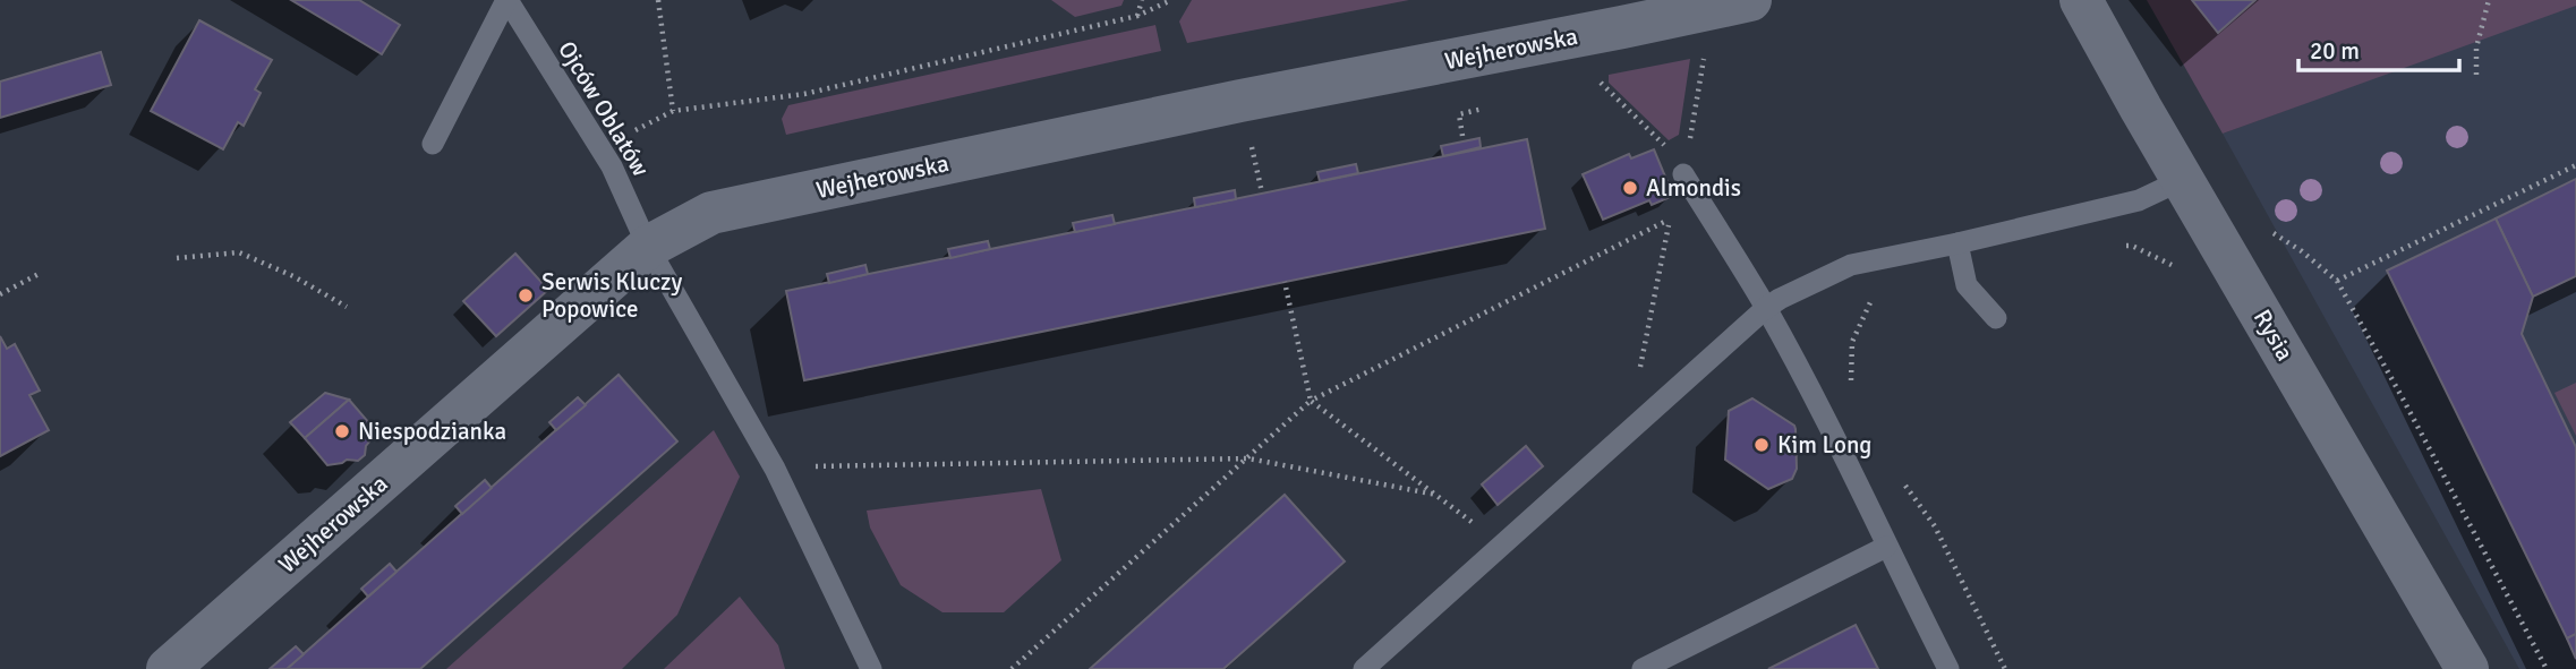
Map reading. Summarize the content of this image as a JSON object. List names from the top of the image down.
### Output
{
  "streets": {
    "street": ["Wejherowska", "Rysia"],
    "lane": ["Ojców Oblatów"]
  },
  "crossings": [
    ["Wejherowska", "Ojców Oblatów"]
  ],
  "places": [
    "Almondis",
    "Serwis Kluczy Popowice",
    "Niespodzianka",
    "Kim Long"
  ],
  "scale_bar": "20 m"
}
